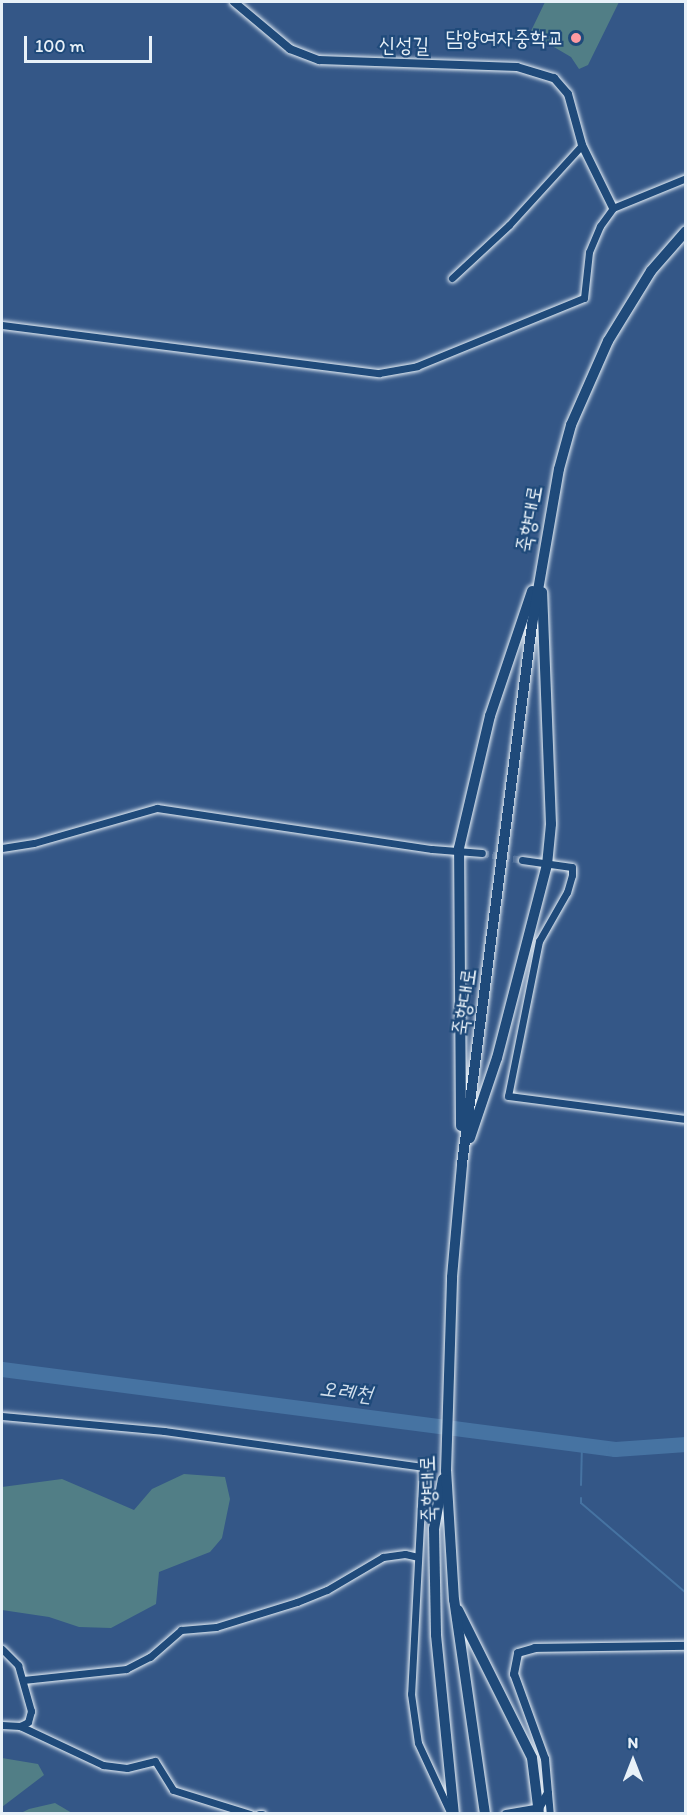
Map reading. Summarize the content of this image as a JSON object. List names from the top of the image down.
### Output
{
  "streets": {
    "main road": ["죽향대로"],
    "street": ["신성길"]
  },
  "water": ["오례천"],
  "places": ["담양여자중학교"],
  "scale_bar": "100 m",
  "north": "top"
}
